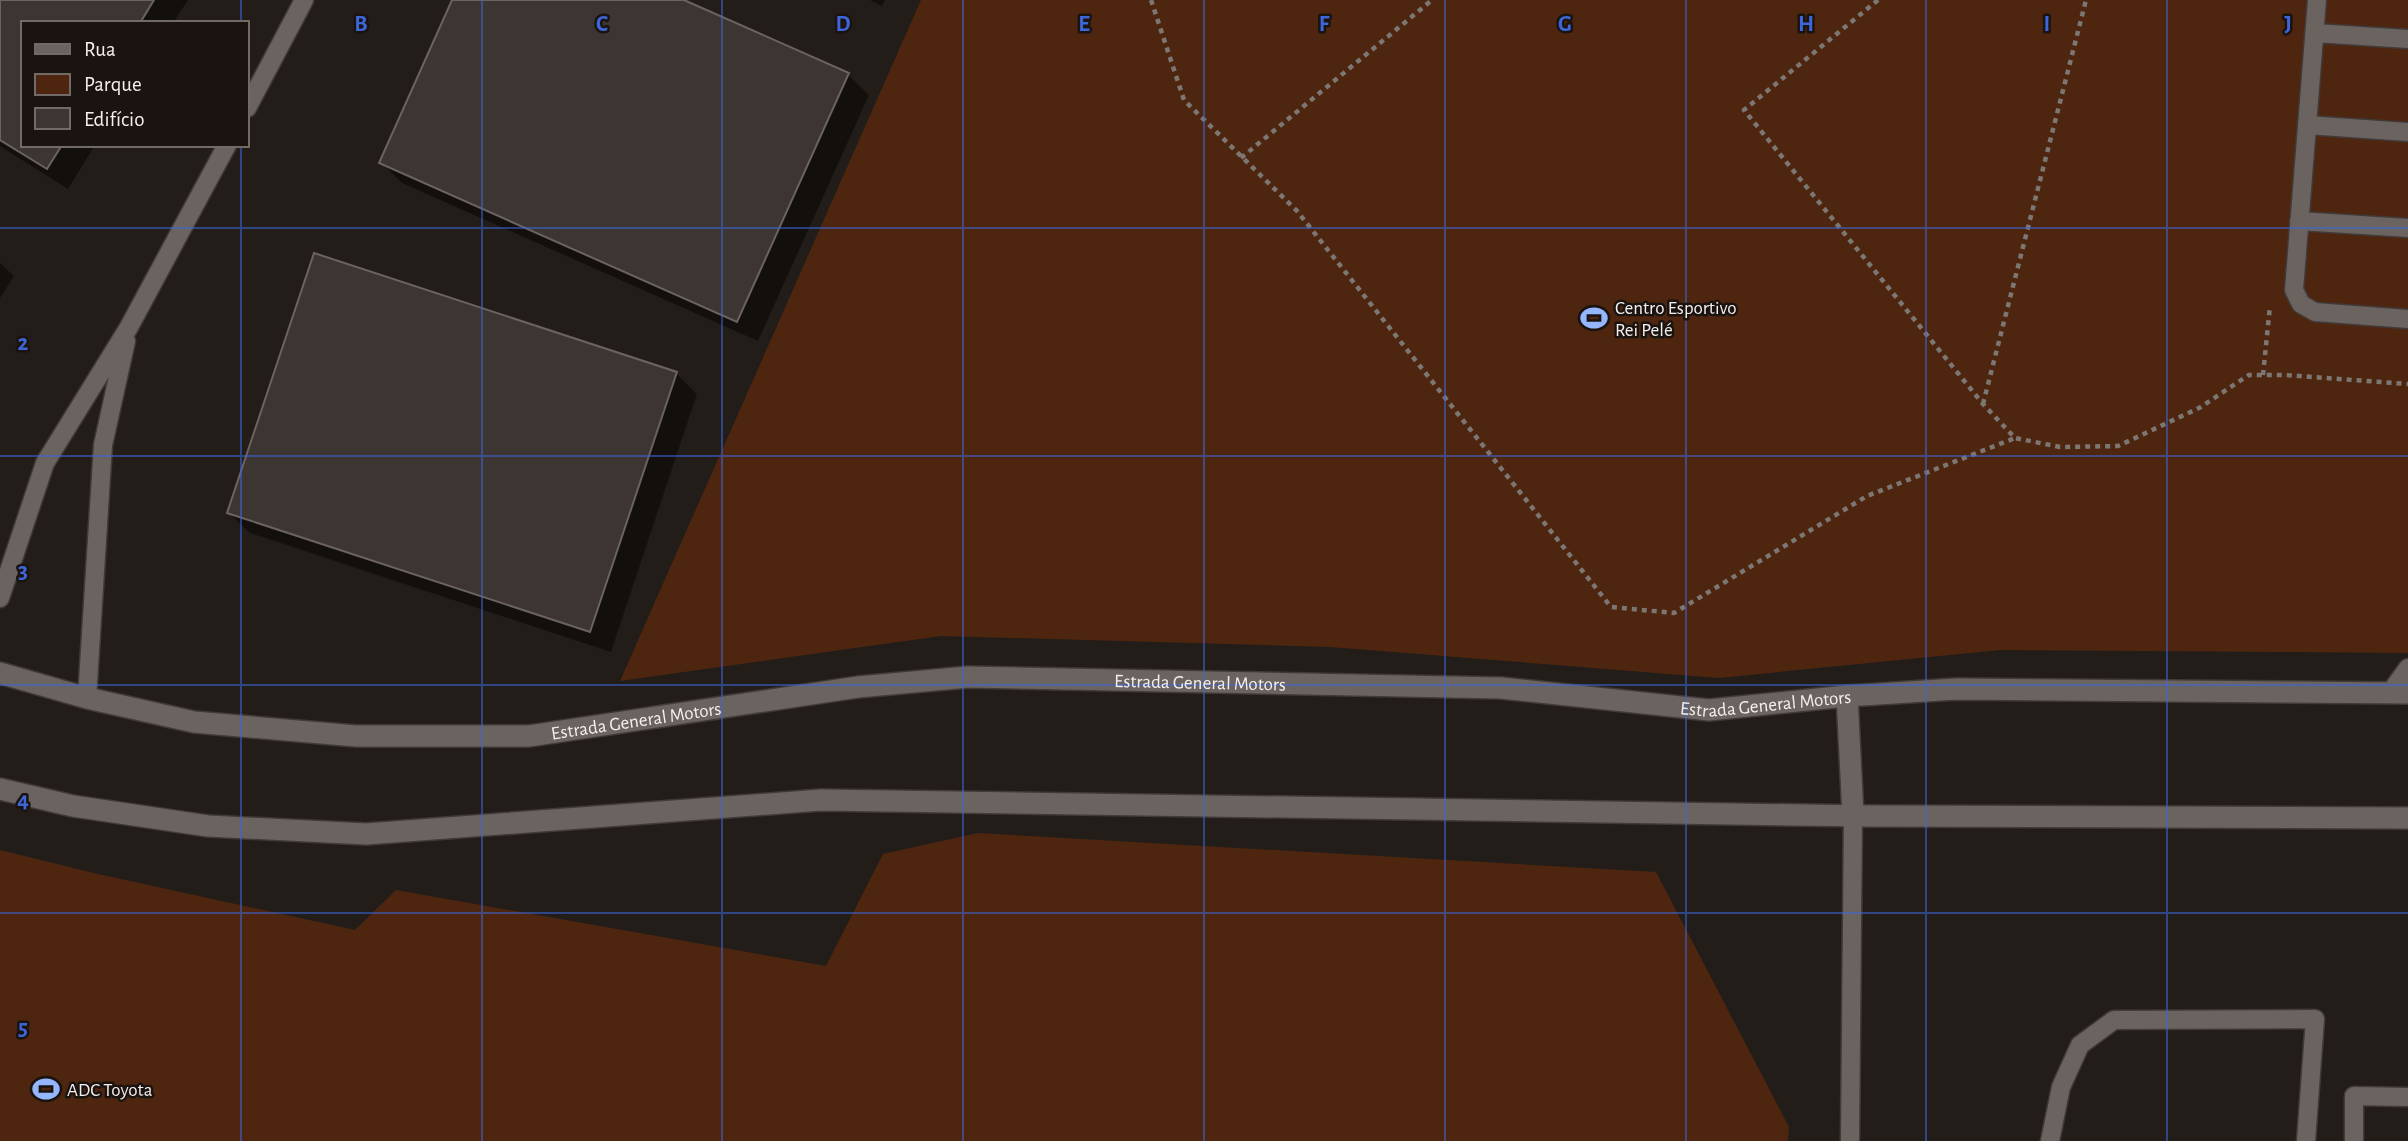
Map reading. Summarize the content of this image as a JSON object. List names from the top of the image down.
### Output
{
  "streets": {
    "main road": ["Estrada General Motors"]
  },
  "places": {
    "sports": ["Centro Esportivo Rei Pelé", "ADC Toyota"]
  },
  "legend": ["Rua", "Parque", "Edifício"],
  "grid": {
    "columns": [
      "B",
      "C",
      "D",
      "E",
      "F",
      "G",
      "H",
      "I",
      "J"
    ],
    "rows": [
      "2",
      "3",
      "4",
      "5"
    ]
  }
}
